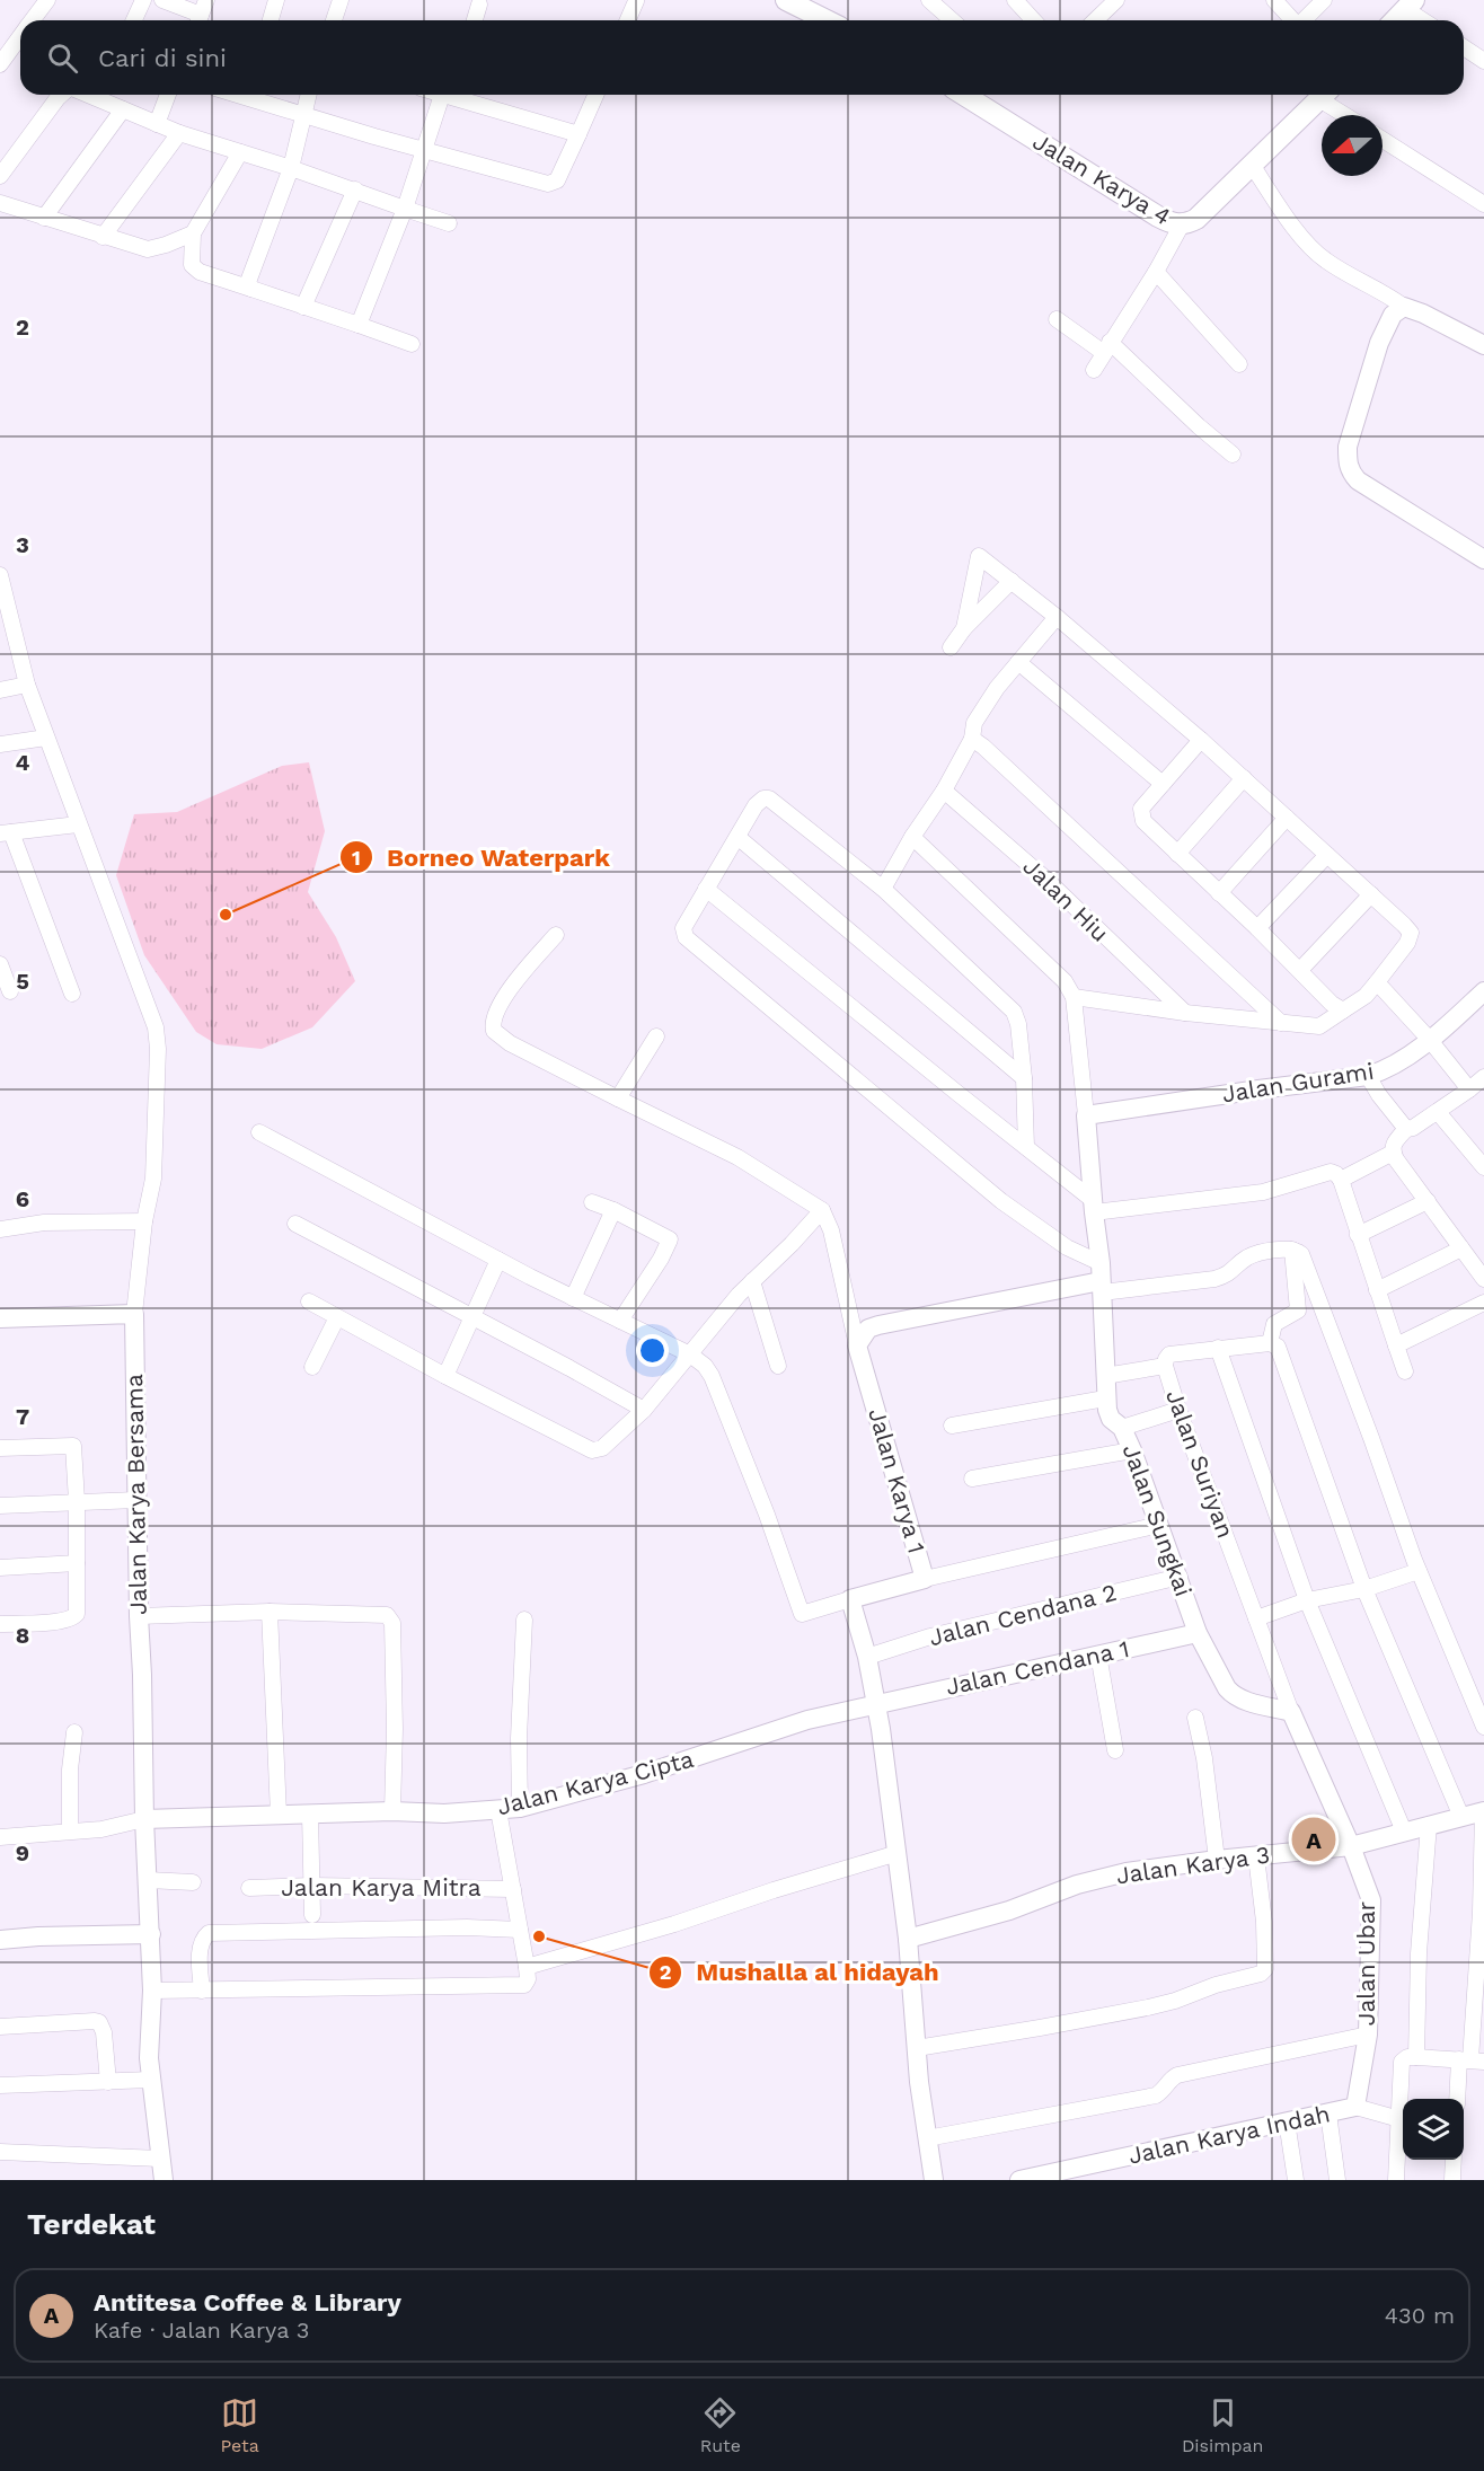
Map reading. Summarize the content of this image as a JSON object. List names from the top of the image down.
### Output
{
  "streets": {
    "main road": ["Jalan Karya 4"],
    "street": [
      "Jalan Hiu",
      "Jalan Gurami",
      "Jalan Suriyan",
      "Jalan Karya 1",
      "Jalan Karya Bersama",
      "Jalan Sungkai",
      "Jalan Cendana 2",
      "Jalan Cendana 1",
      "Jalan Karya Cipta",
      "Jalan Karya 3",
      "Jalan Karya Mitra",
      "Jalan Ubar",
      "Jalan Karya Indah"
    ]
  },
  "crossings": [
    ["Jalan Suriyan", "Jalan Sungkai"],
    ["Jalan Suriyan", "Jalan Ubar"],
    ["Jalan Karya Bersama", "Jalan Karya Cipta"],
    ["Jalan Sungkai", "Jalan Cendana 2"],
    ["Jalan Sungkai", "Jalan Cendana 1"],
    ["Jalan Sungkai", "Jalan Ubar"],
    ["Jalan Cendana 1", "Jalan Karya Cipta"],
    ["Jalan Karya 3", "Jalan Ubar"],
    ["Jalan Ubar", "Jalan Karya Indah"]
  ],
  "places": ["Borneo Waterpark", "Mushalla al hidayah"],
  "north": "left",
  "page": {
    "search": "Cari di sini",
    "pins": "A",
    "heading": "Terdekat",
    "list": [
      {
        "mark": "A",
        "name": "Antitesa Coffee & Library",
        "note": "Kafe · Jalan Karya 3",
        "value": "430 m"
      }
    ],
    "nav": ["Peta", "Rute", "Disimpan"]
  },
  "grid": {
    "rows": [
      "2",
      "3",
      "4",
      "5",
      "6",
      "7",
      "8",
      "9"
    ]
  }
}
